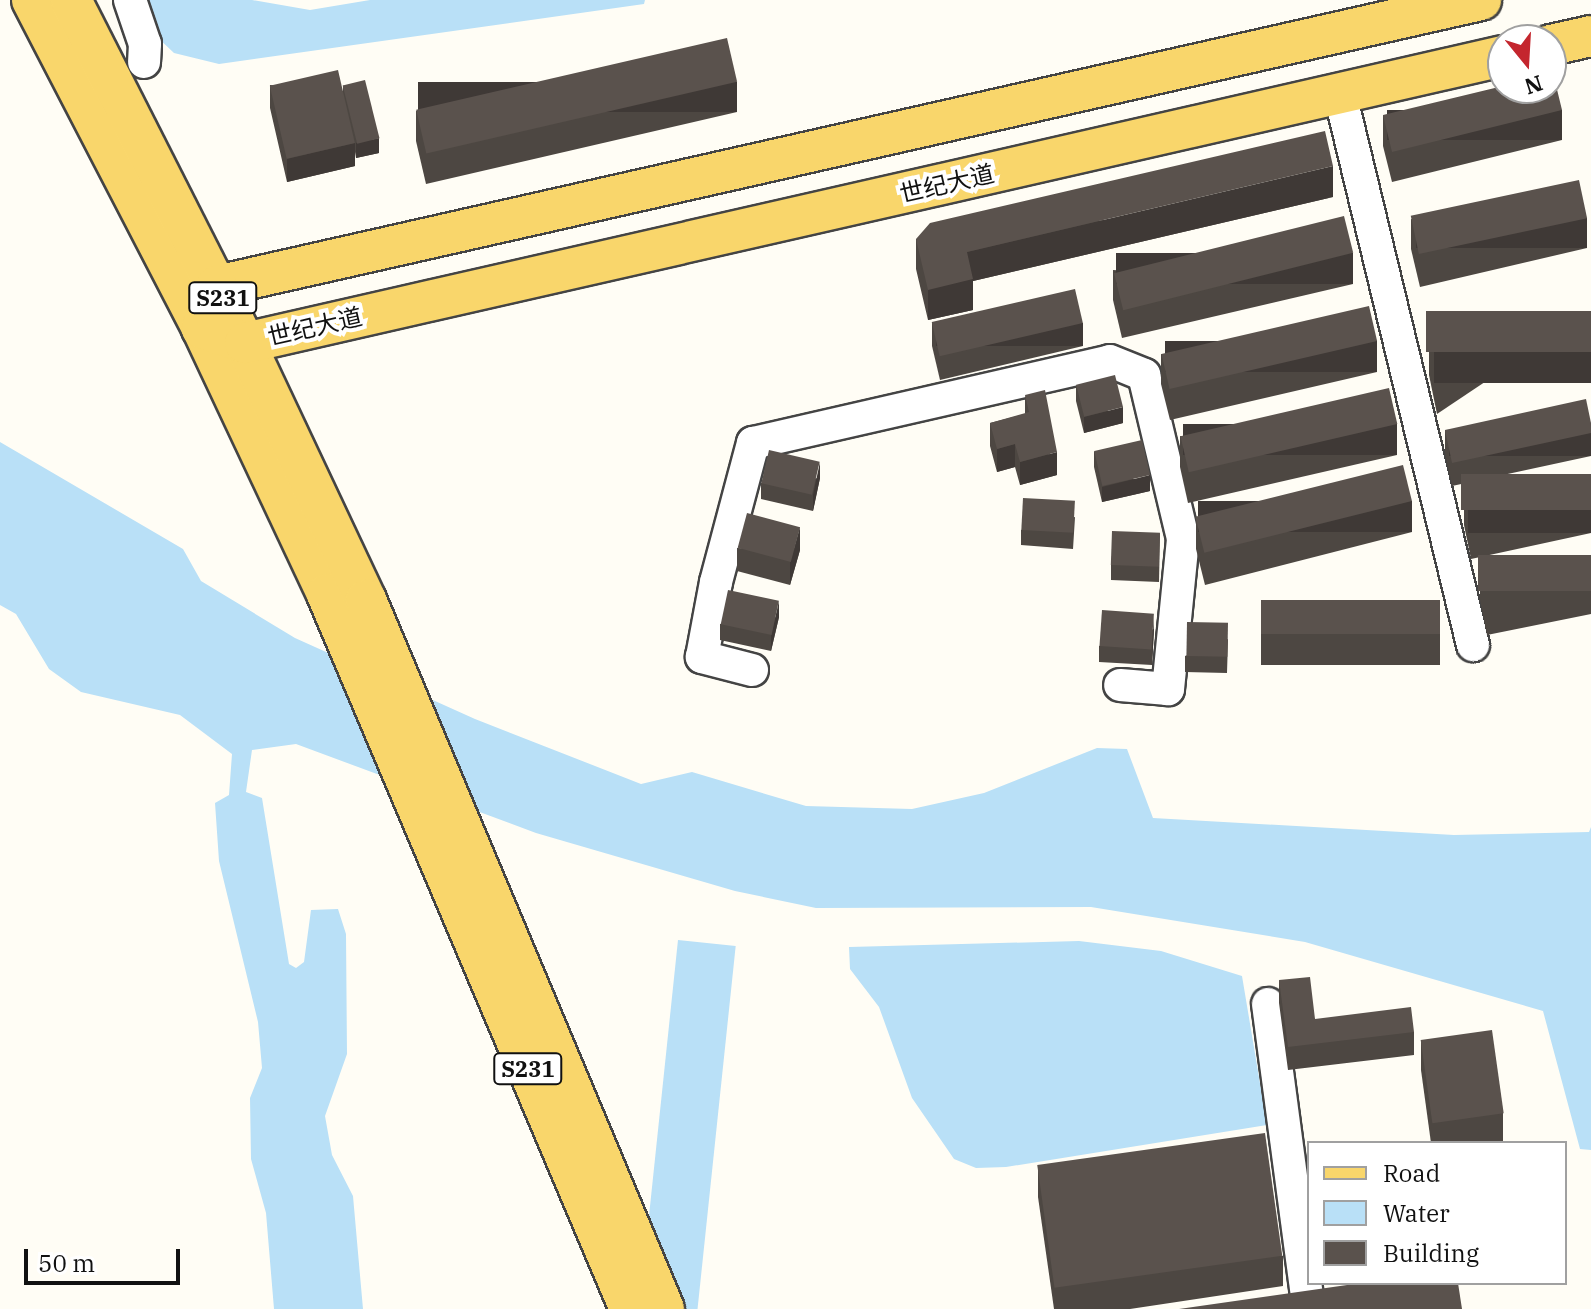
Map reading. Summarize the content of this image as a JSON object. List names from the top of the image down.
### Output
{
  "streets": {
    "main road": ["世纪大道", "S231"]
  },
  "crossings": [
    ["世纪大道", "S231"]
  ],
  "legend": ["Road", "Water", "Building"],
  "scale_bar": "50 m",
  "north": "bottom"
}
